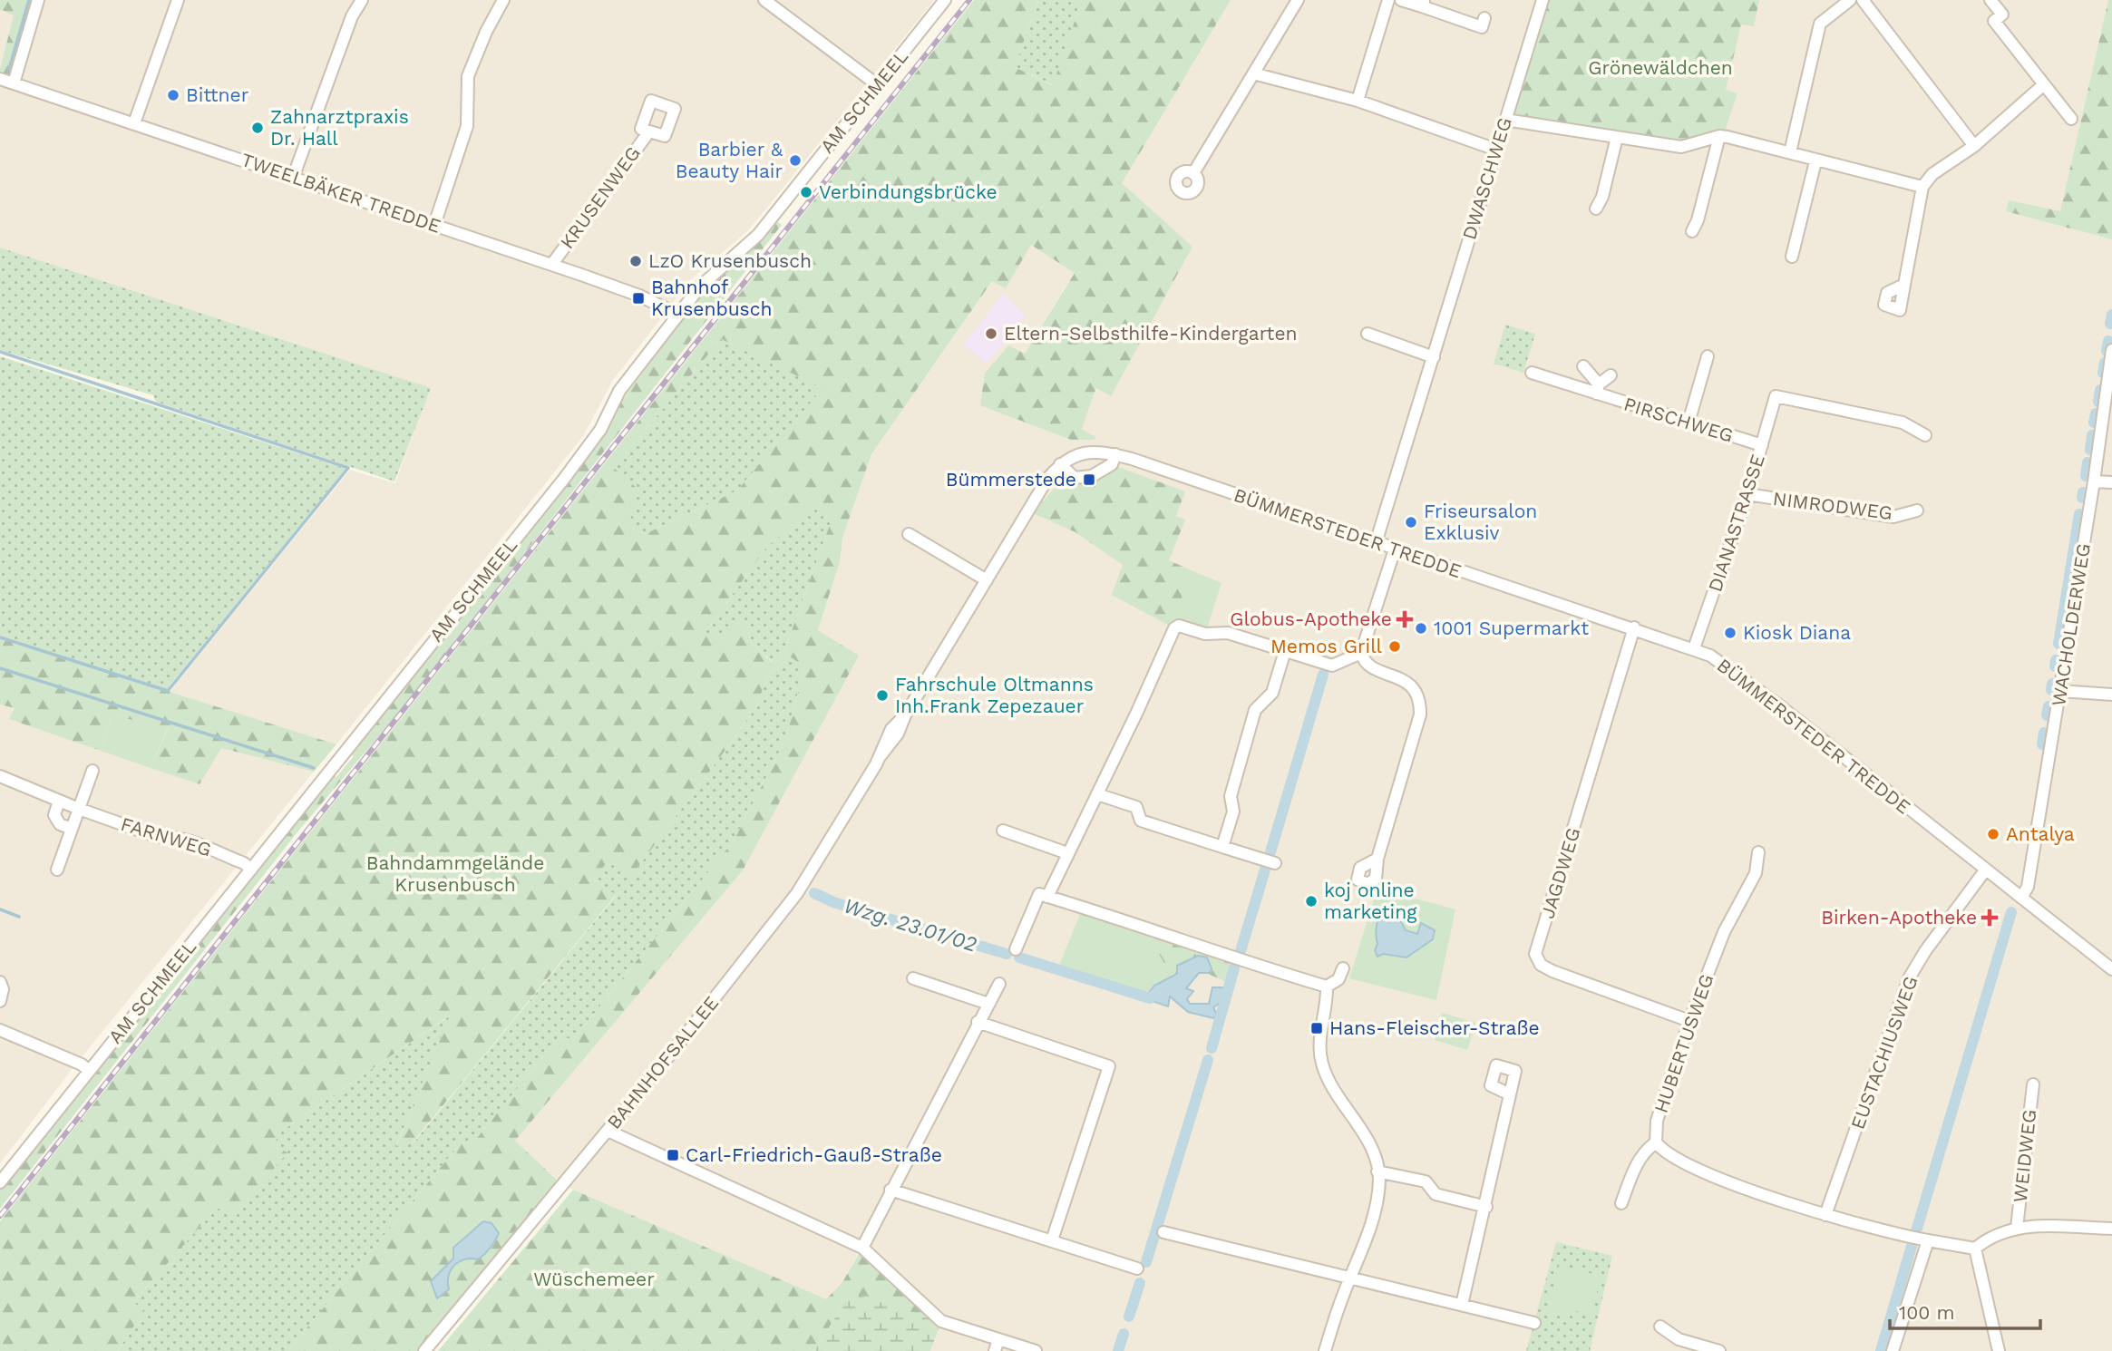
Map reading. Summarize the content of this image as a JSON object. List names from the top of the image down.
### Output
{
  "streets": {
    "street": [
      "AM SCHMEEL",
      "DWASCHWEG",
      "TWEELBÄKER TREDDE",
      "KRUSENWEG",
      "PIRSCHWEG",
      "NIMRODWEG",
      "DIANASTRASSE",
      "BÜMMERSTEDER TREDDE",
      "WACHOLDERWEG",
      "FARNWEG",
      "JAGDWEG",
      "HUBERTUSWEG",
      "EUSTACHIUSWEG",
      "BAHNHOFSALLEE",
      "WEIDWEG"
    ]
  },
  "crossings": [
    ["AM SCHMEEL", "TWEELBÄKER TREDDE"],
    ["AM SCHMEEL", "FARNWEG"],
    ["DWASCHWEG", "BÜMMERSTEDER TREDDE"],
    ["TWEELBÄKER TREDDE", "KRUSENWEG"],
    ["PIRSCHWEG", "DIANASTRASSE"],
    ["NIMRODWEG", "DIANASTRASSE"],
    ["DIANASTRASSE", "BÜMMERSTEDER TREDDE"],
    ["BÜMMERSTEDER TREDDE", "WACHOLDERWEG"],
    ["BÜMMERSTEDER TREDDE", "JAGDWEG"],
    ["BÜMMERSTEDER TREDDE", "EUSTACHIUSWEG"],
    ["BÜMMERSTEDER TREDDE", "BAHNHOFSALLEE"],
    ["JAGDWEG", "HUBERTUSWEG"]
  ],
  "water": ["Wzg. 23.01/02"],
  "parks": ["Grönewäldchen", "Bahndammgelände Krusenbusch", "Wüschemeer"],
  "places": {
    "other": [
      "Bittner",
      "Zahnarztpraxis Dr. Hall",
      "Barbier & Beauty Hair",
      "Verbindungsbrücke",
      "LzO Krusenbusch",
      "Eltern-Selbsthilfe-Kindergarten",
      "Friseursalon Exklusiv",
      "1001 Supermarkt",
      "Kiosk Diana",
      "Memos Grill",
      "Fahrschule Oltmanns Inh.Frank Zepezauer",
      "Antalya",
      "koj online marketing"
    ],
    "transit": [
      "Bahnhof Krusenbusch",
      "Bümmerstede",
      "Hans-Fleischer-Straße",
      "Carl-Friedrich-Gauß-Straße"
    ],
    "health": ["Globus-Apotheke", "Birken-Apotheke"]
  },
  "scale_bar": "100 m"
}
